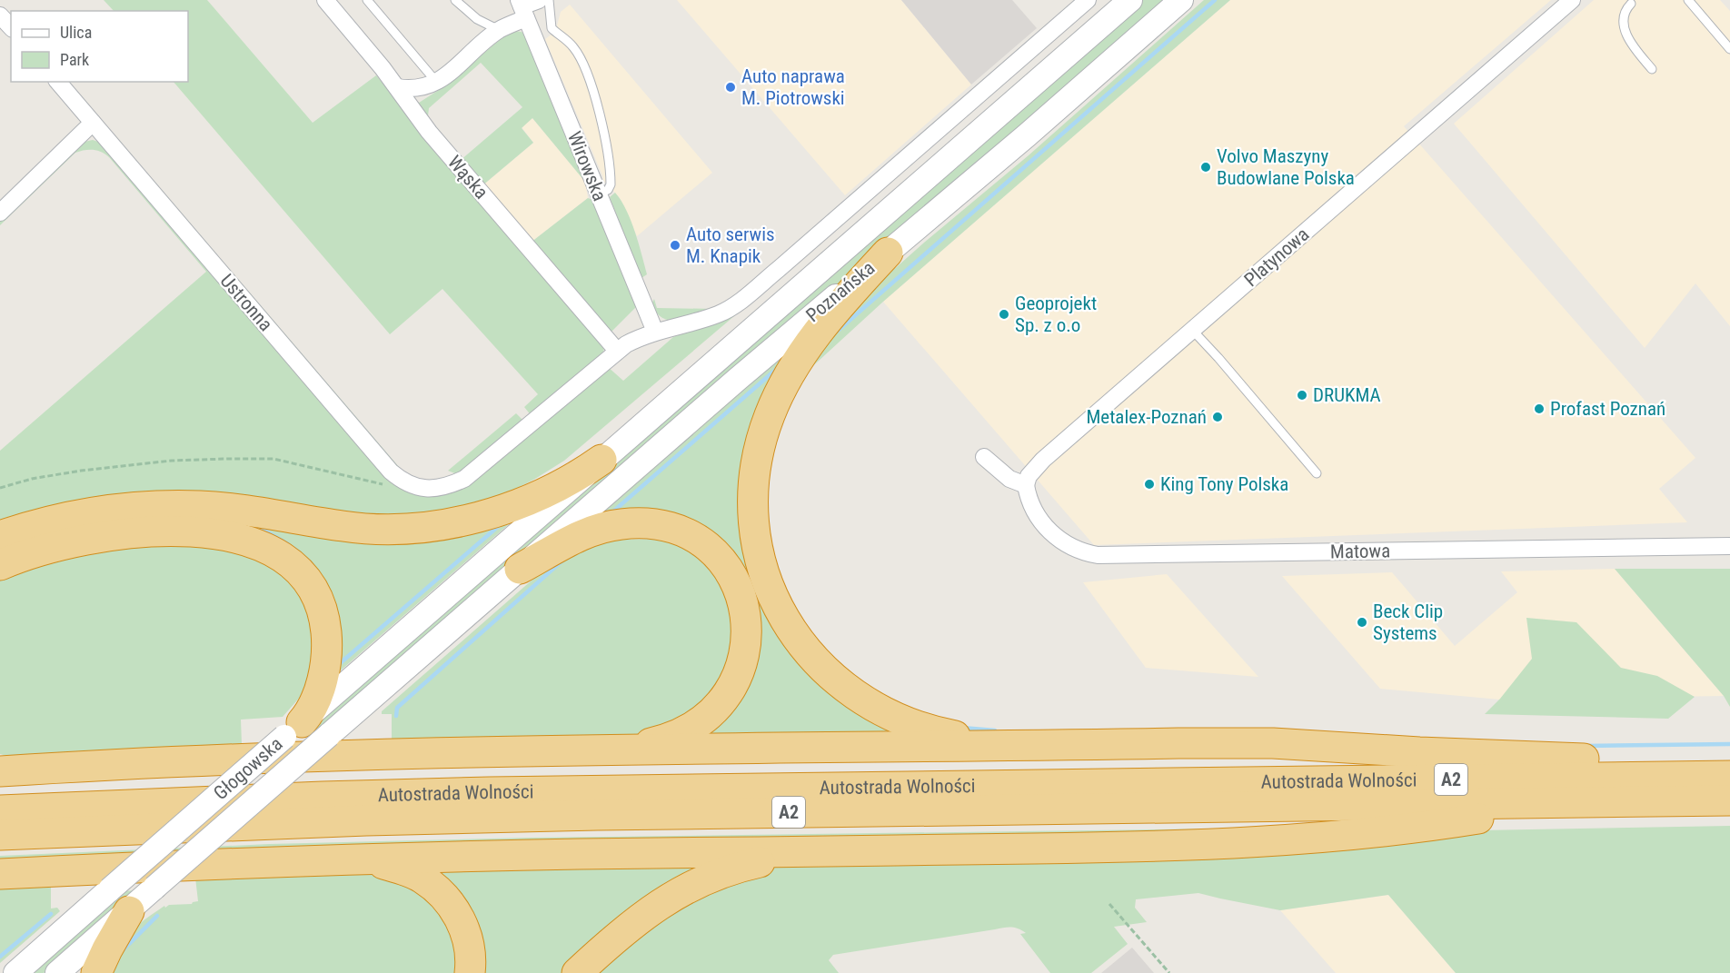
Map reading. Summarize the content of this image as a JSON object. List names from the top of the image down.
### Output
{
  "streets": {
    "highway": ["A2", "Autostrada Wolności"],
    "main road": ["Poznańska", "Głogowska"],
    "street": [
      "Wirowska",
      "Wąska",
      "Platynowa",
      "Ustronna",
      "Matowa"
    ]
  },
  "crossings": [
    ["Platynowa", "Matowa"],
    ["Poznańska", "Głogowska"]
  ],
  "places": [
    "Auto naprawa M. Piotrowski",
    "Volvo Maszyny Budowlane Polska",
    "Auto serwis M. Knapik",
    "Geoprojekt Sp. z o.o",
    "DRUKMA",
    "Profast Poznań",
    "Metalex-Poznań",
    "King Tony Polska",
    "Beck Clip Systems"
  ],
  "legend": ["Ulica", "Park"]
}
